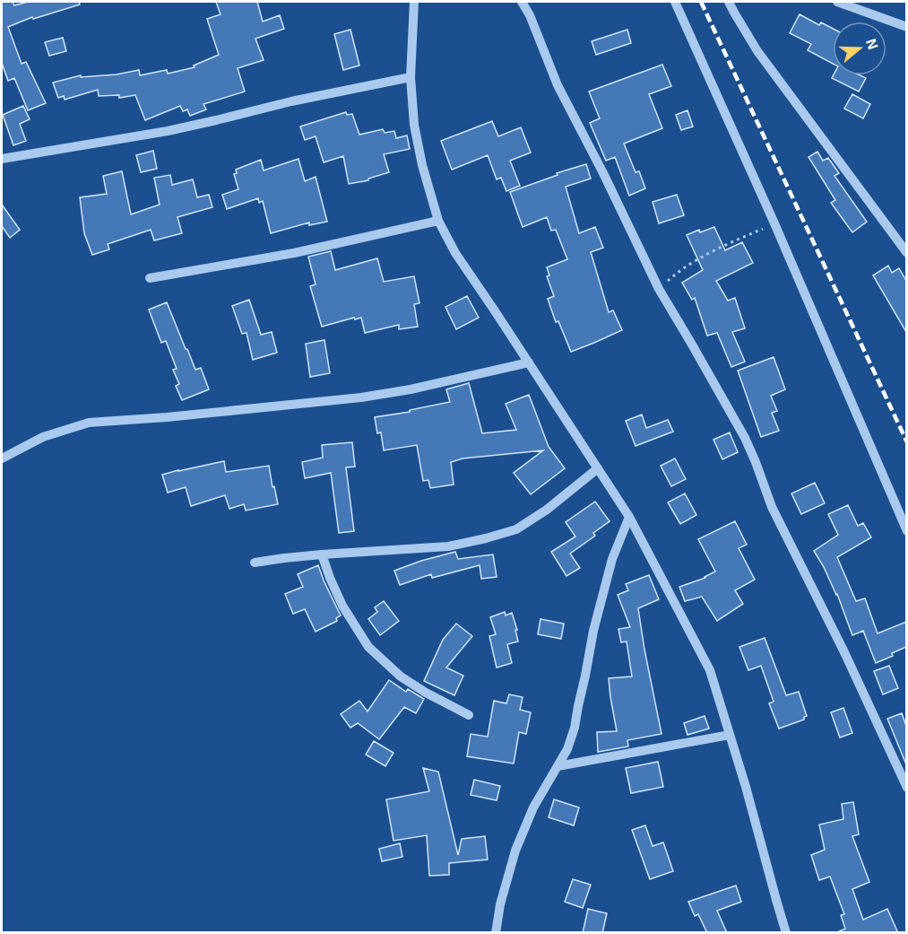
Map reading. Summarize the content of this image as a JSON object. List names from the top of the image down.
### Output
{
  "north": "right"
}
